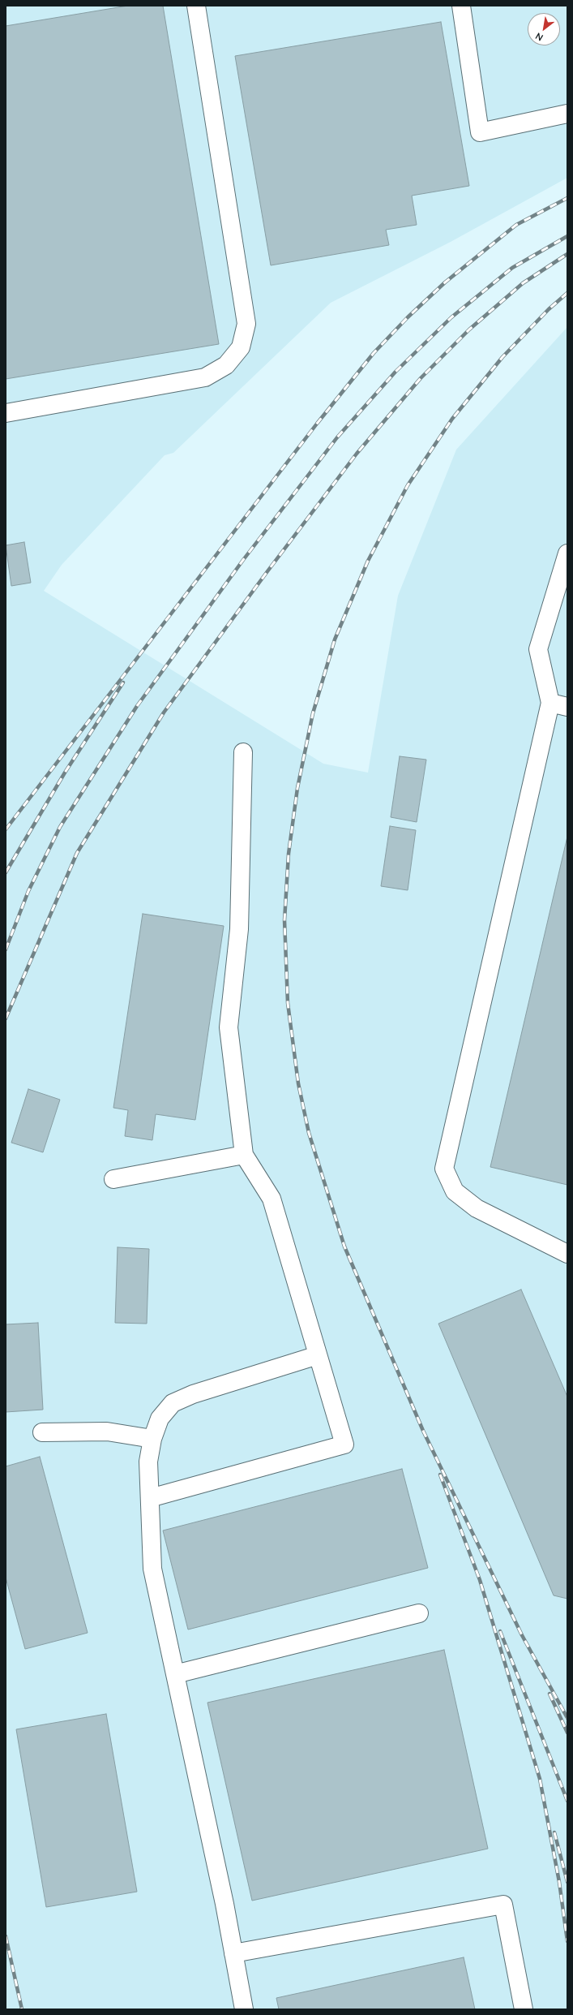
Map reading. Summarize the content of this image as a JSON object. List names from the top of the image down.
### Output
{
  "north": "bottom left"
}
